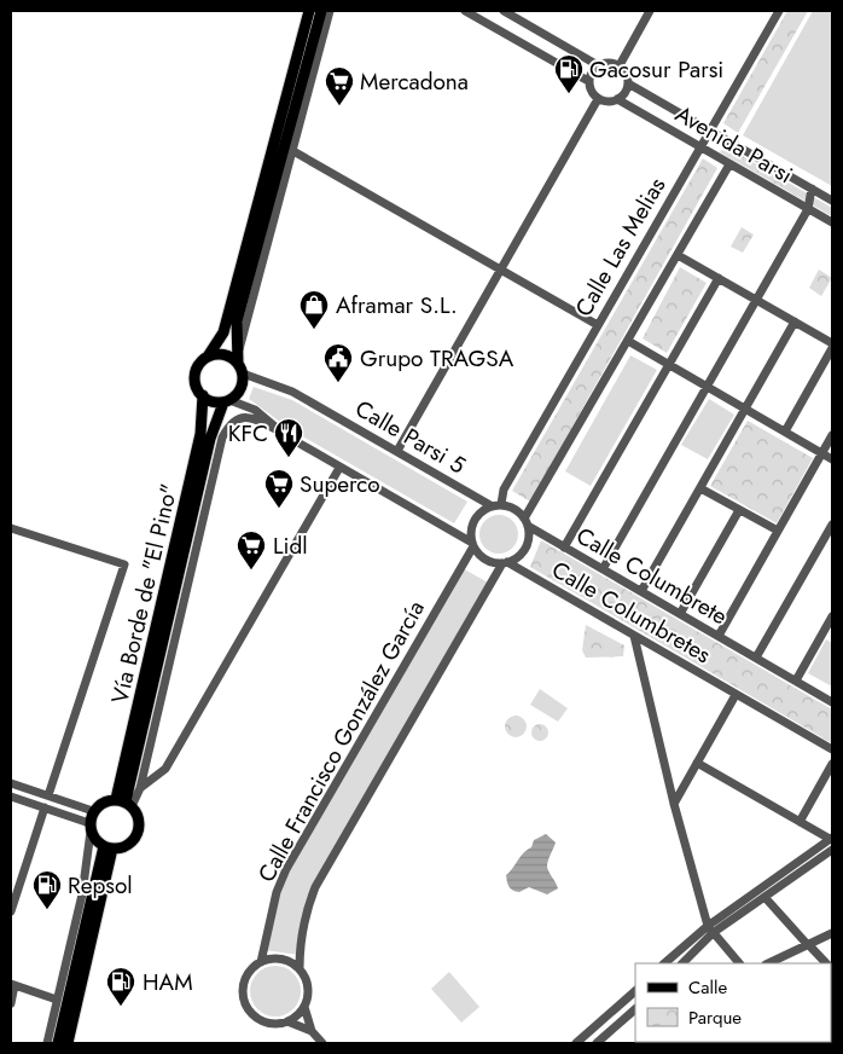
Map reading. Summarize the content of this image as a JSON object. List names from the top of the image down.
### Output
{
  "streets": {
    "main road": ["Vía Borde de \"El Pino\""],
    "street": [
      "Avenida Parsi",
      "Calle Las Melias",
      "Calle Parsi 5",
      "Calle Columbrete",
      "Calle Columbretes",
      "Calle Francisco González García"
    ]
  },
  "crossings": [
    ["Avenida Parsi", "Calle Las Melias"],
    ["Calle Las Melias", "Calle Parsi 5"],
    ["Calle Las Melias", "Calle Columbrete"],
    ["Calle Las Melias", "Calle Columbretes"],
    ["Calle Las Melias", "Calle Francisco González García"],
    ["Calle Parsi 5", "Calle Columbrete"],
    ["Calle Parsi 5", "Vía Borde de \"El Pino\""],
    ["Calle Parsi 5", "Calle Columbretes"],
    ["Calle Parsi 5", "Calle Francisco González García"],
    ["Calle Columbrete", "Calle Columbretes"],
    ["Calle Columbrete", "Calle Francisco González García"],
    ["Calle Columbretes", "Calle Francisco González García"]
  ],
  "places": {
    "fuel station": ["Gacosur Parsi", "Repsol", "HAM"],
    "supermarket": ["Mercadona", "Superco", "Lidl"],
    "shop": ["Aframar S.L."],
    "public building": ["Grupo TRAGSA"],
    "restaurant": ["KFC"]
  },
  "legend": ["Calle", "Parque"]
}
